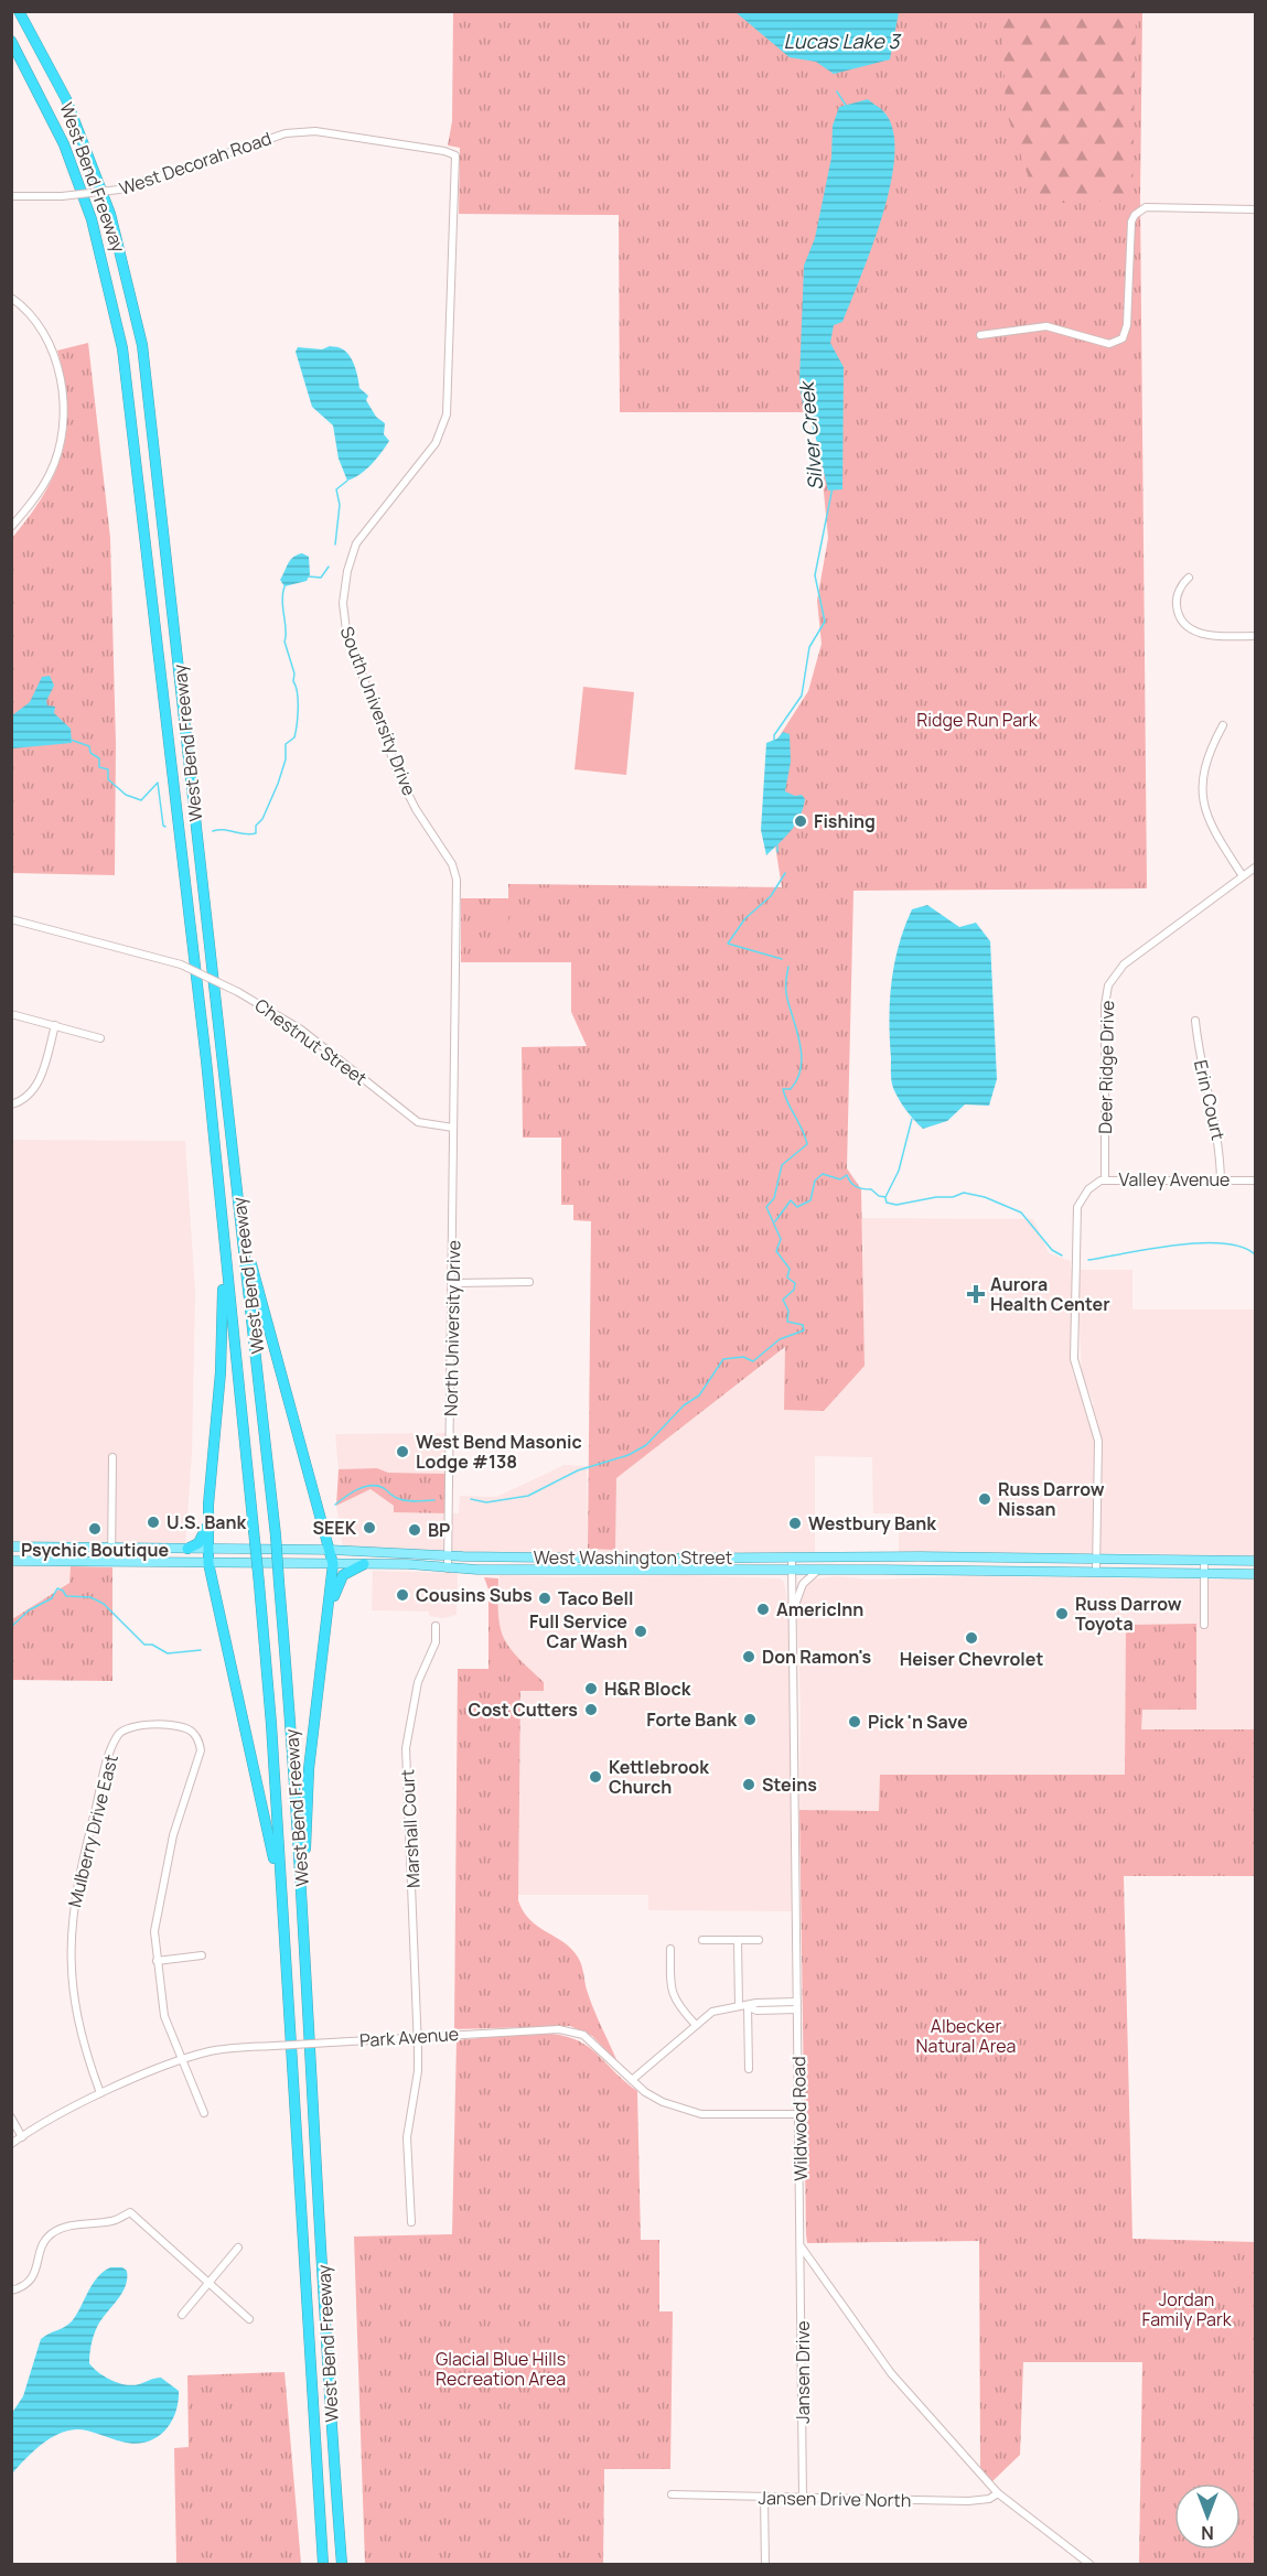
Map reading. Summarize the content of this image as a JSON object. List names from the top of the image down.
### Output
{
  "streets": {
    "highway": ["West Bend Freeway"],
    "main road": ["West Washington Street"],
    "street": [
      "West Decorah Road",
      "South University Drive",
      "Chestnut Street",
      "Deer Ridge Drive",
      "Erin Court",
      "Valley Avenue",
      "North University Drive",
      "Marshall Court",
      "Mulberry Drive East",
      "Park Avenue",
      "Wildwood Road",
      "Jansen Drive",
      "Jansen Drive North"
    ]
  },
  "crossings": [
    ["West Decorah Road", "South University Drive"],
    ["South University Drive", "Chestnut Street"],
    ["South University Drive", "North University Drive"],
    ["Chestnut Street", "North University Drive"],
    ["Deer Ridge Drive", "Valley Avenue"],
    ["Erin Court", "Valley Avenue"],
    ["Valley Avenue", "West Washington Street"],
    ["North University Drive", "West Washington Street"],
    ["West Washington Street", "Wildwood Road"],
    ["Marshall Court", "Park Avenue"],
    ["Mulberry Drive East", "Park Avenue"],
    ["Park Avenue", "Wildwood Road"],
    ["Wildwood Road", "Jansen Drive"],
    ["Jansen Drive", "Jansen Drive North"]
  ],
  "water": ["Lucas Lake 3", "Silver Creek"],
  "parks": [
    "Ridge Run Park",
    "Albecker Natural Area",
    "Jordan Family Park",
    "Glacial Blue Hills Recreation Area"
  ],
  "places": {
    "other": [
      "Fishing",
      "West Bend Masonic Lodge #138",
      "Russ Darrow Nissan",
      "U.S. Bank",
      "Westbury Bank",
      "SEEK",
      "Psychic Boutique",
      "BP",
      "Cousins Subs",
      "Taco Bell",
      "AmericInn",
      "Russ Darrow Toyota",
      "Full Service Car Wash",
      "Heiser Chevrolet",
      "Don Ramon's",
      "H&R Block",
      "Cost Cutters",
      "Forte Bank",
      "Pick 'n Save",
      "Kettlebrook Church",
      "Steins"
    ],
    "health": ["Aurora Health Center"]
  },
  "north": "bottom"
}
